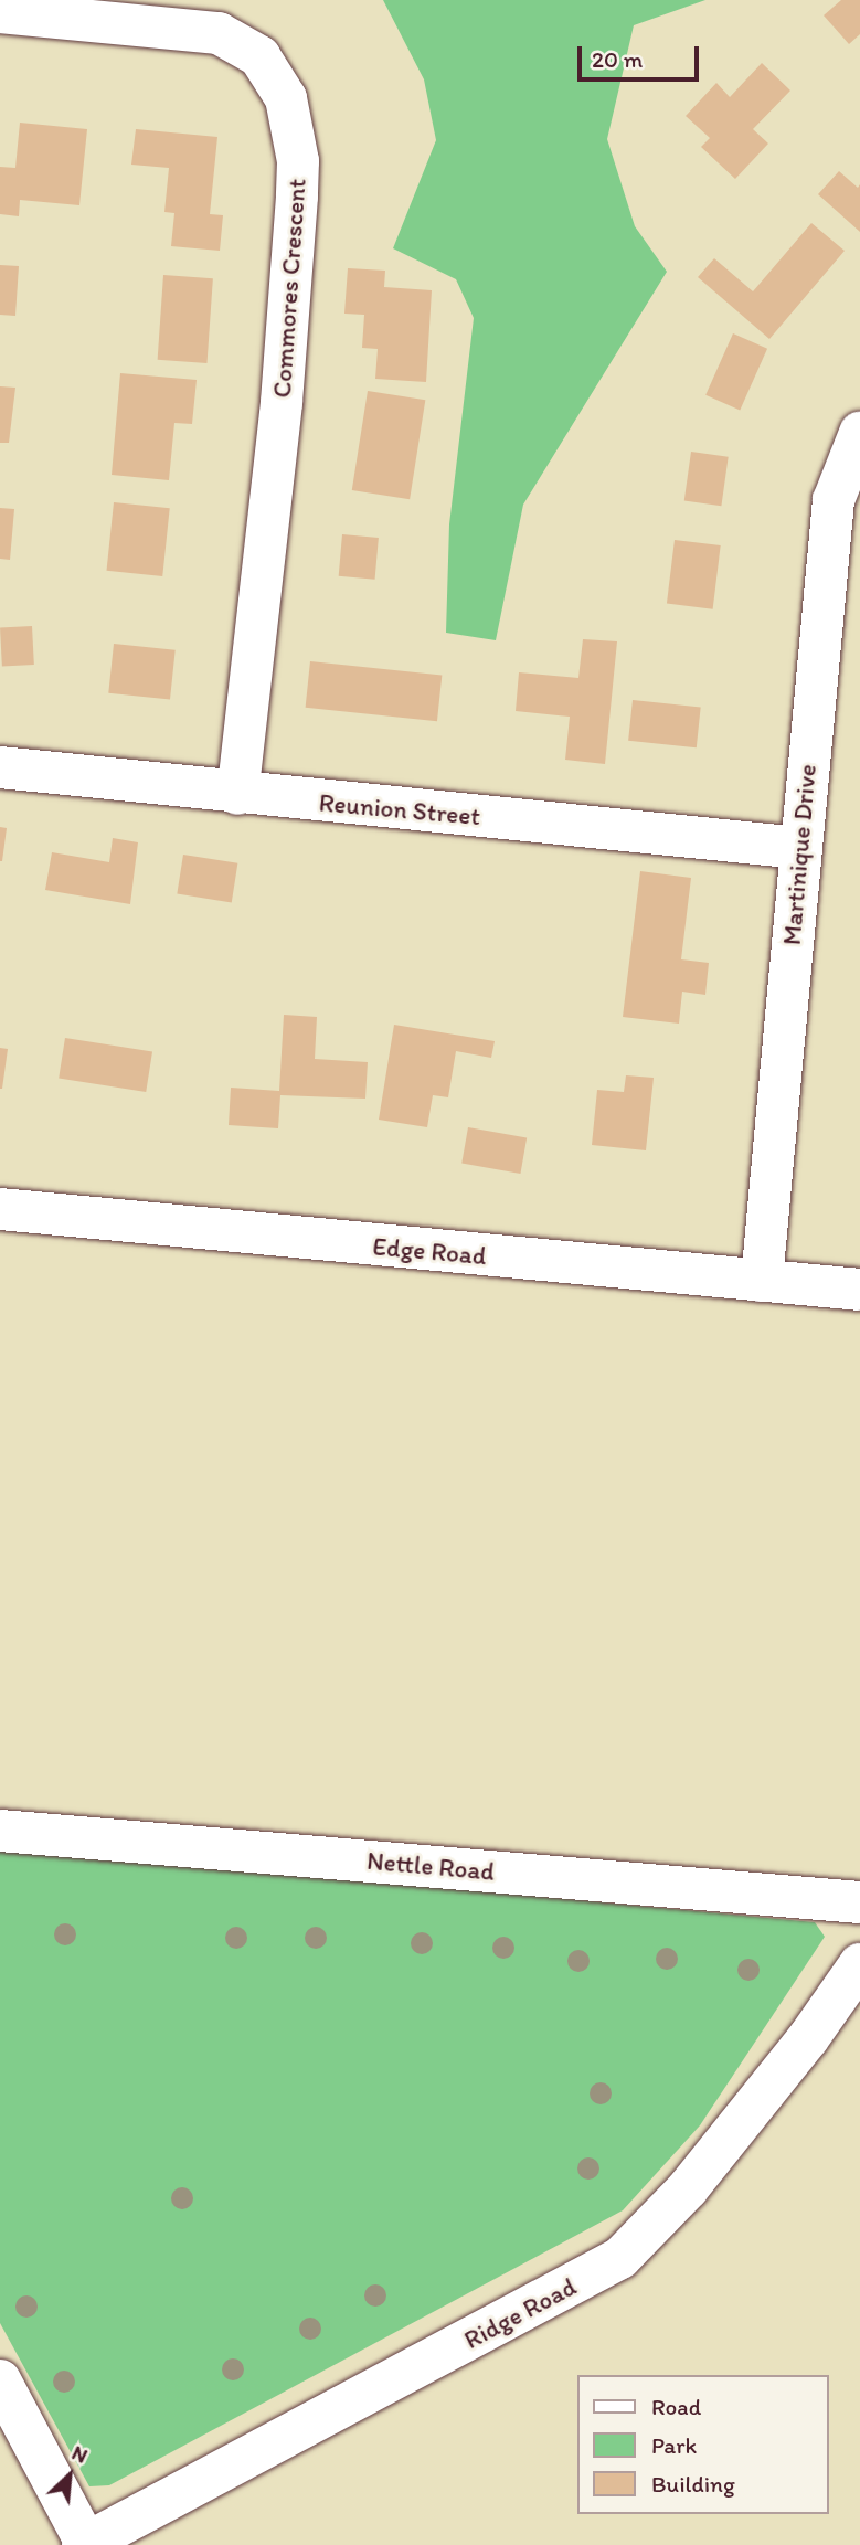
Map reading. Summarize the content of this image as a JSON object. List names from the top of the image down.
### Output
{
  "streets": {
    "street": [
      "Commores Crescent",
      "Reunion Street",
      "Martinique Drive",
      "Edge Road",
      "Nettle Road",
      "Ridge Road"
    ]
  },
  "crossings": [
    ["Commores Crescent", "Reunion Street"],
    ["Reunion Street", "Martinique Drive"],
    ["Martinique Drive", "Edge Road"]
  ],
  "legend": ["Road", "Park", "Building"],
  "scale_bar": "20 m",
  "north": "top right"
}
